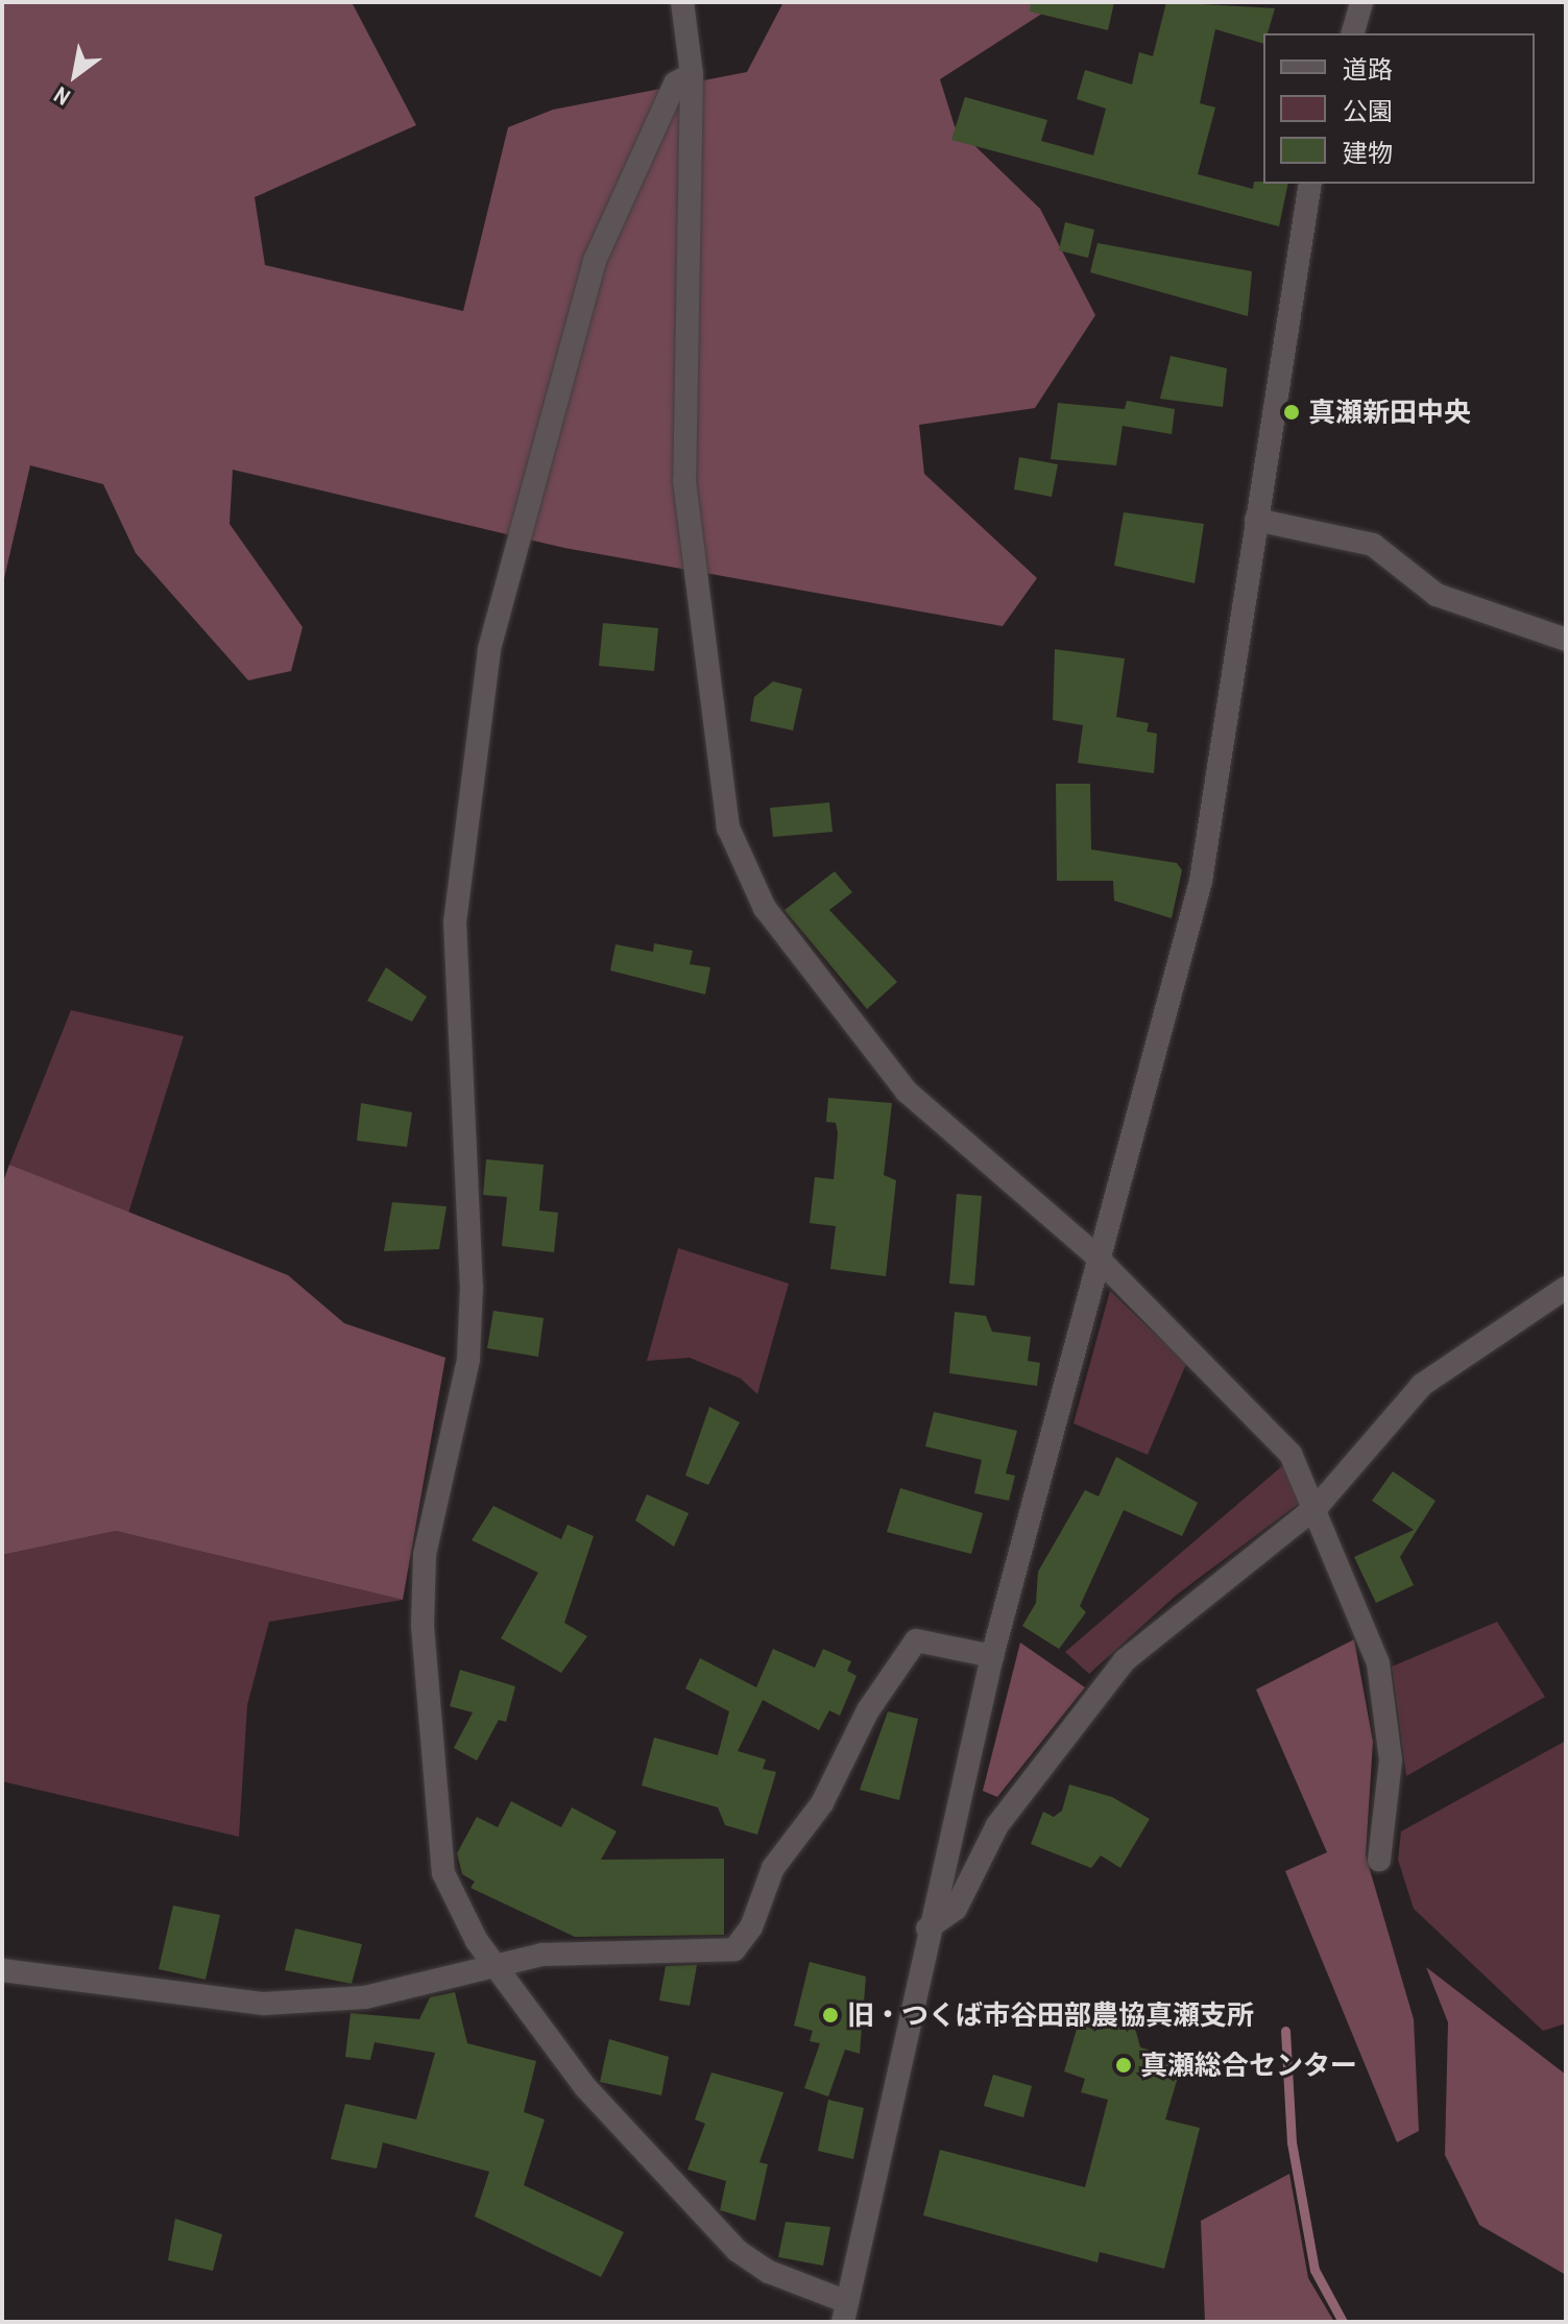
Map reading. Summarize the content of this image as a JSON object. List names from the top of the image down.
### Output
{
  "places": ["真瀬新田中央", "旧・つくば市谷田部農協真瀬支所", "真瀬総合センター"],
  "legend": ["道路", "公園", "建物"],
  "north": "bottom left"
}
